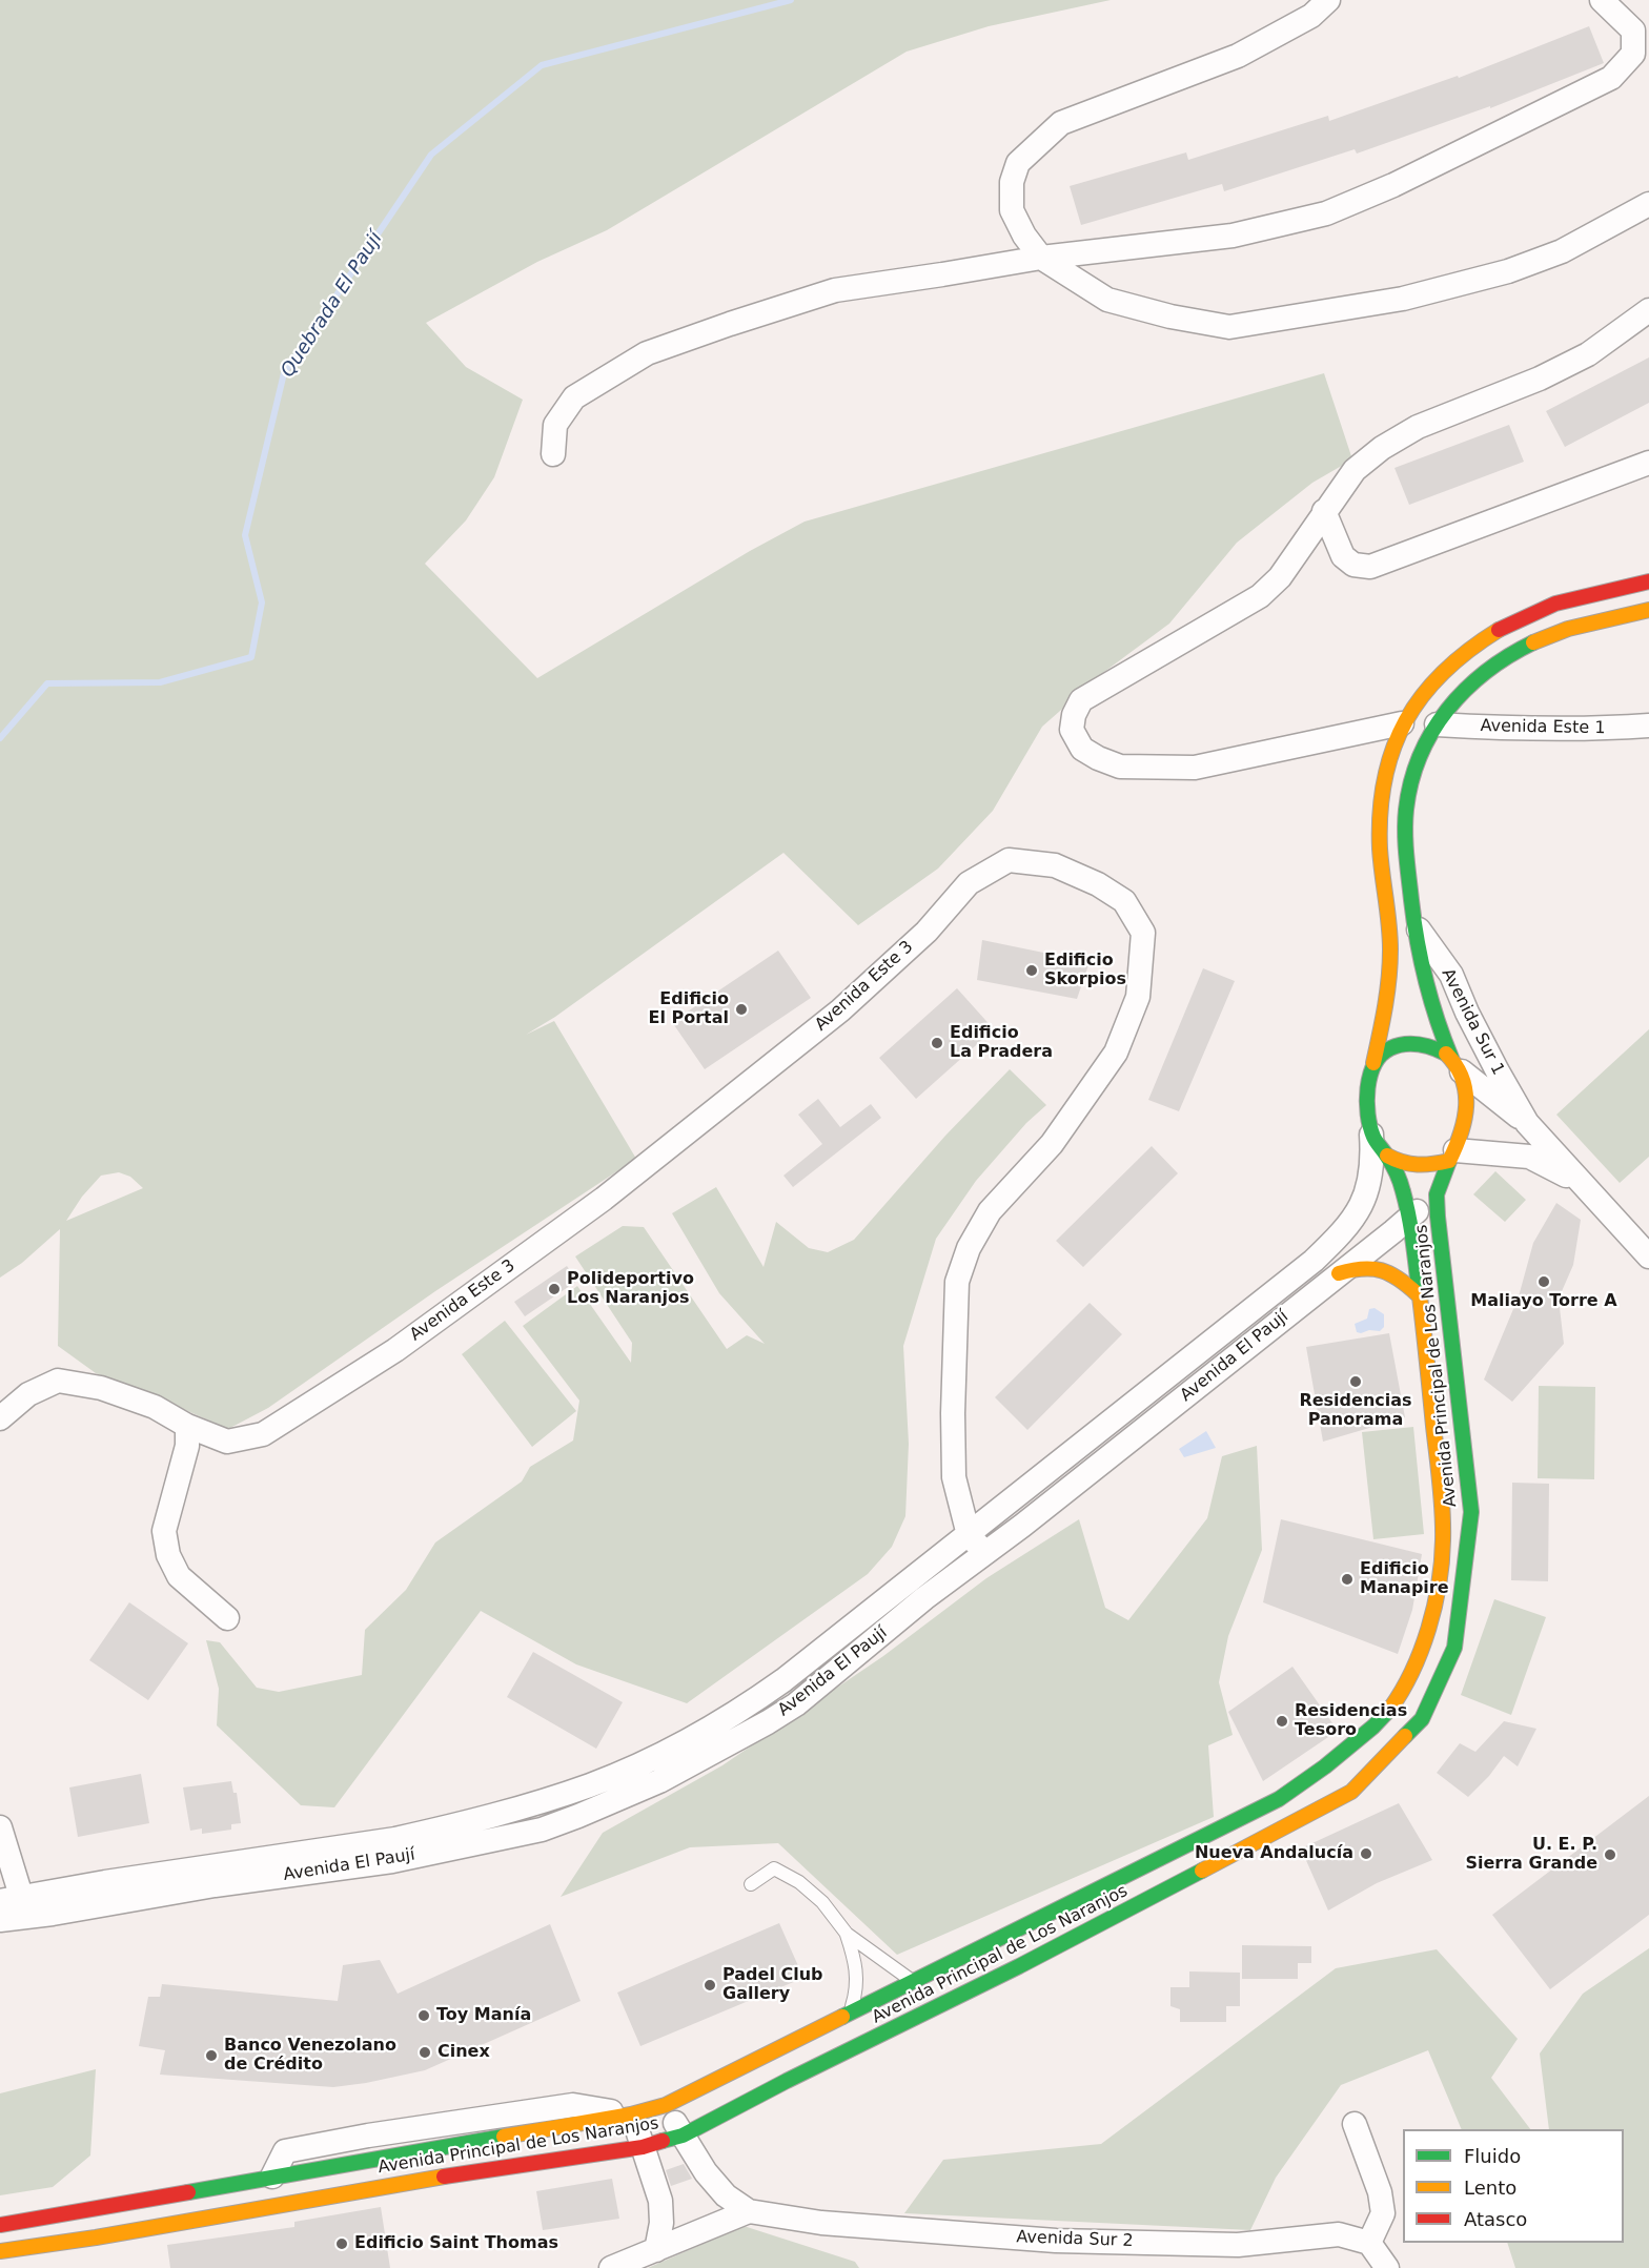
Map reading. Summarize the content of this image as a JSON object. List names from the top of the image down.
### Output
{
  "streets": {
    "main road": ["Avenida Principal de Los Naranjos"],
    "street": [
      "Avenida Este 1",
      "Avenida Este 3",
      "Avenida Sur 1",
      "Avenida El Paují",
      "Avenida Sur 2"
    ]
  },
  "crossings": [
    ["Avenida Este 1", "Avenida Principal de Los Naranjos"],
    ["Avenida Este 3", "Avenida El Paují"],
    ["Avenida Sur 1", "Avenida El Paují"],
    ["Avenida Sur 1", "Avenida Principal de Los Naranjos"],
    ["Avenida El Paují", "Avenida Principal de Los Naranjos"],
    ["Avenida Principal de Los Naranjos", "Avenida Sur 2"]
  ],
  "water": ["Quebrada El Paují"],
  "places": [
    "Edificio Skorpios",
    "Edificio El Portal",
    "Edificio La Pradera",
    "Maliayo Torre A",
    "Polideportivo Los Naranjos",
    "Residencias Panorama",
    "Edificio Manapire",
    "Residencias Tesoro",
    "Nueva Andalucía",
    "U. E. P. Sierra Grande",
    "Padel Club Gallery",
    "Toy Manía",
    "Cinex",
    "Banco Venezolano de Crédito",
    "Edificio Saint Thomas"
  ],
  "legend": ["Fluido", "Lento", "Atasco"]
}
